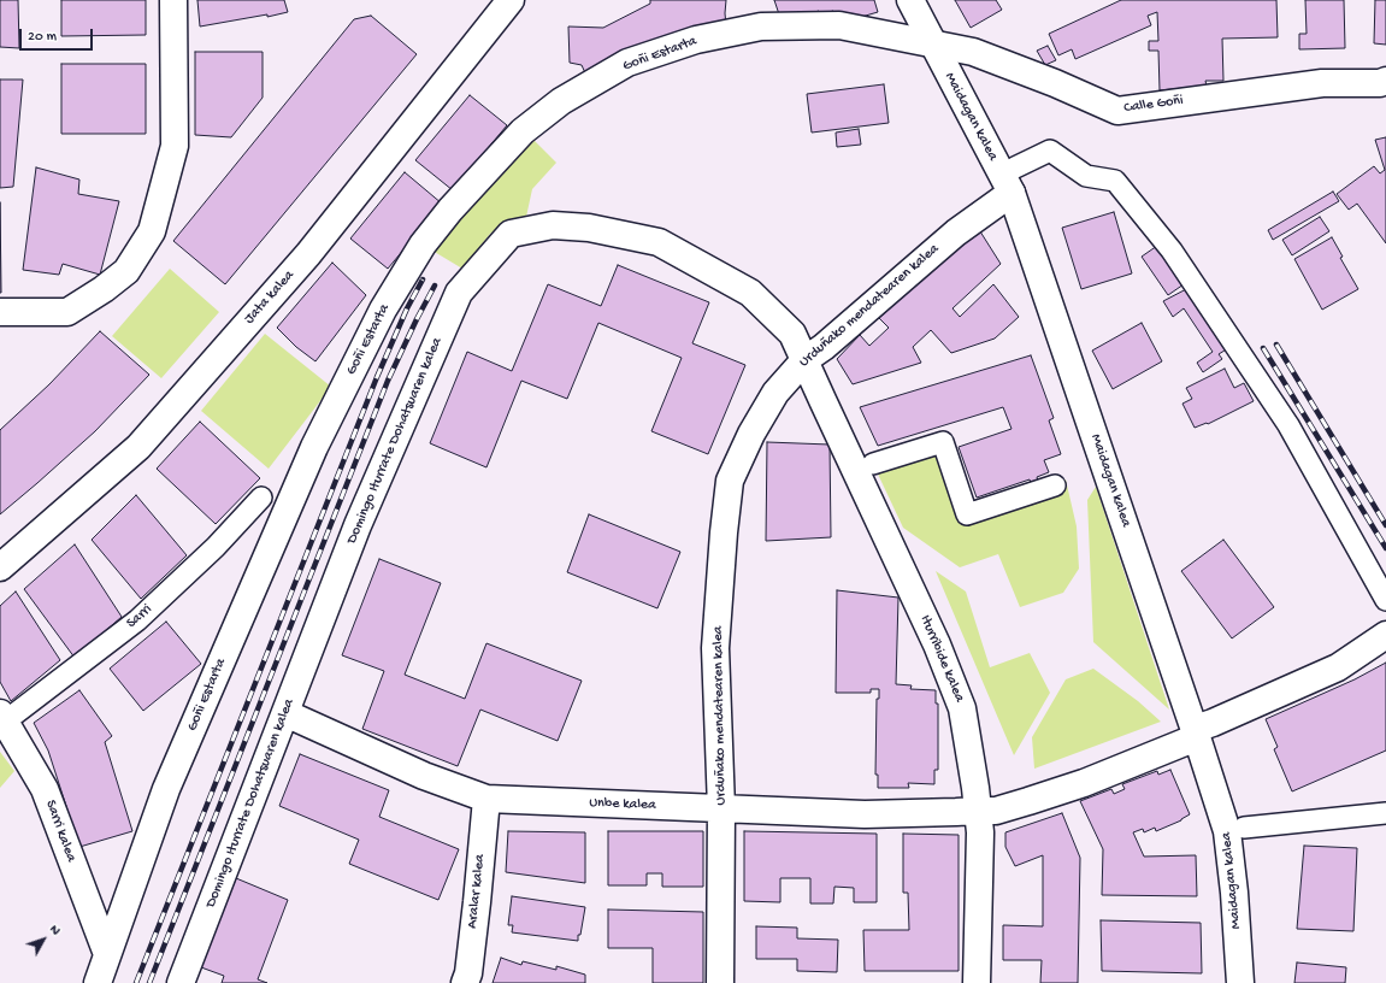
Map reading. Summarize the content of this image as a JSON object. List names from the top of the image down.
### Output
{
  "streets": {
    "street": [
      "Goñi Estarta",
      "Calle Goñi",
      "Maidagan kalea",
      "Jata kalea",
      "Urduñako mendatearen kalea",
      "Domingo Iturrate Dohatsuaren kalea",
      "Sarri",
      "Iturribide kalea",
      "Unbe kalea",
      "Sarri kalea",
      "Aralar kalea"
    ]
  },
  "crossings": [
    ["Goñi Estarta", "Calle Goñi"],
    ["Goñi Estarta", "Maidagan kalea"],
    ["Goñi Estarta", "Sarri kalea"],
    ["Calle Goñi", "Maidagan kalea"],
    ["Maidagan kalea", "Urduñako mendatearen kalea"],
    ["Maidagan kalea", "Unbe kalea"],
    ["Urduñako mendatearen kalea", "Domingo Iturrate Dohatsuaren kalea"],
    ["Urduñako mendatearen kalea", "Iturribide kalea"],
    ["Urduñako mendatearen kalea", "Unbe kalea"],
    ["Domingo Iturrate Dohatsuaren kalea", "Iturribide kalea"],
    ["Domingo Iturrate Dohatsuaren kalea", "Unbe kalea"],
    ["Sarri", "Sarri kalea"],
    ["Iturribide kalea", "Unbe kalea"],
    ["Unbe kalea", "Aralar kalea"]
  ],
  "scale_bar": "20 m",
  "north": "top right"
}
